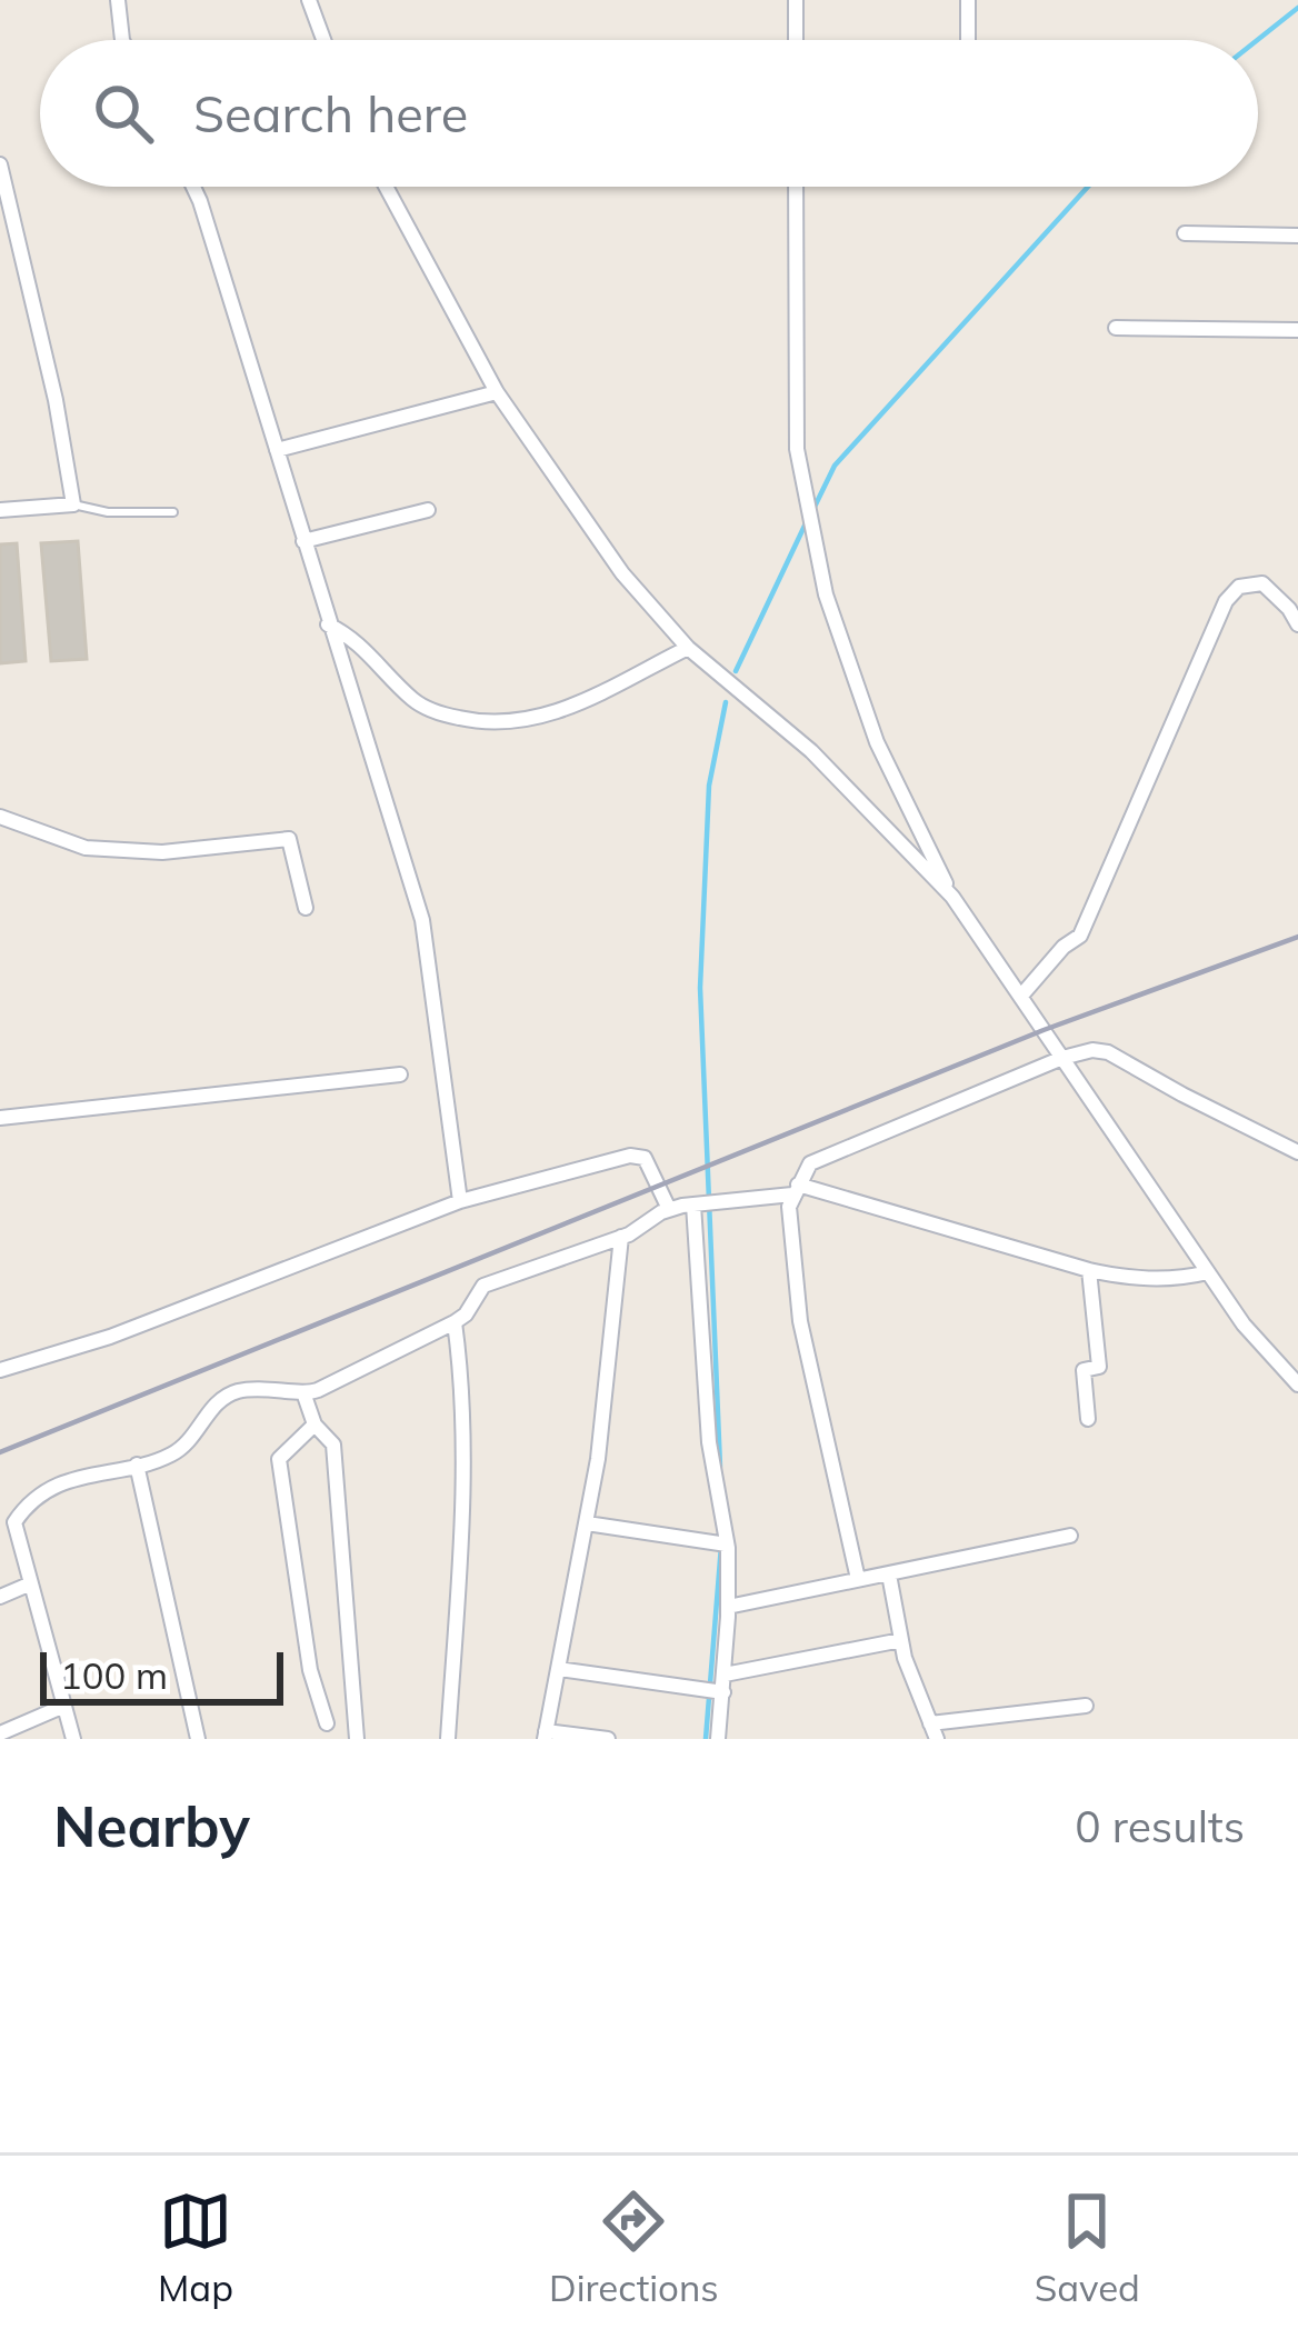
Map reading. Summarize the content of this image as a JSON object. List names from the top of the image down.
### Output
{
  "scale_bar": "100 m",
  "page": {
    "search": "Search here",
    "scale": "100 m",
    "heading": ["Nearby", "0 results"],
    "nav": ["Map", "Directions", "Saved"]
  }
}
